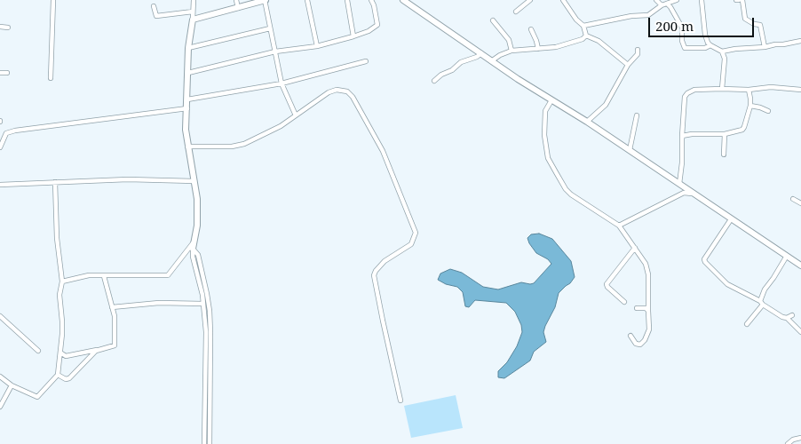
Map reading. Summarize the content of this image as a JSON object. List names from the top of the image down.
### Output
{
  "scale_bar": "200 m"
}
